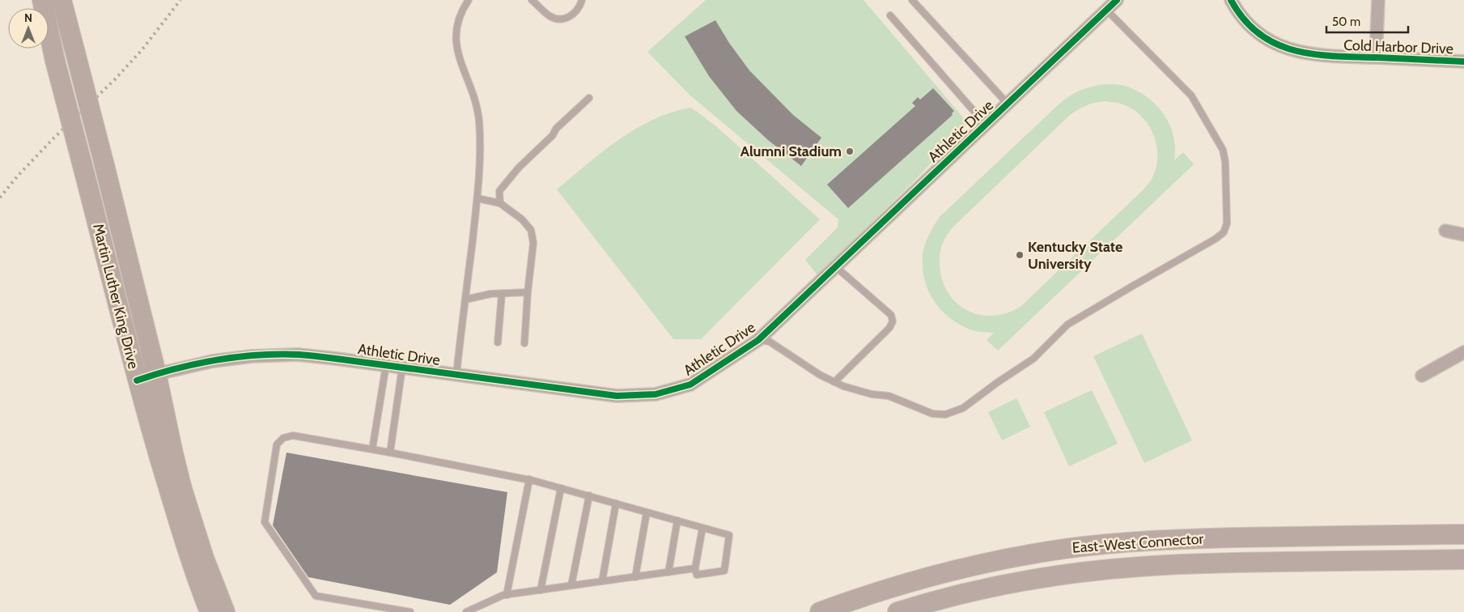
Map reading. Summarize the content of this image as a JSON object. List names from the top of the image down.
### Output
{
  "streets": {
    "main road": ["Martin Luther King Drive", "East-West Connector"],
    "street": ["Cold Harbor Drive", "Athletic Drive"]
  },
  "crossings": [
    ["Athletic Drive", "Martin Luther King Drive"]
  ],
  "places": ["Alumni Stadium", "Kentucky State University"],
  "scale_bar": "50 m",
  "north": "top"
}
